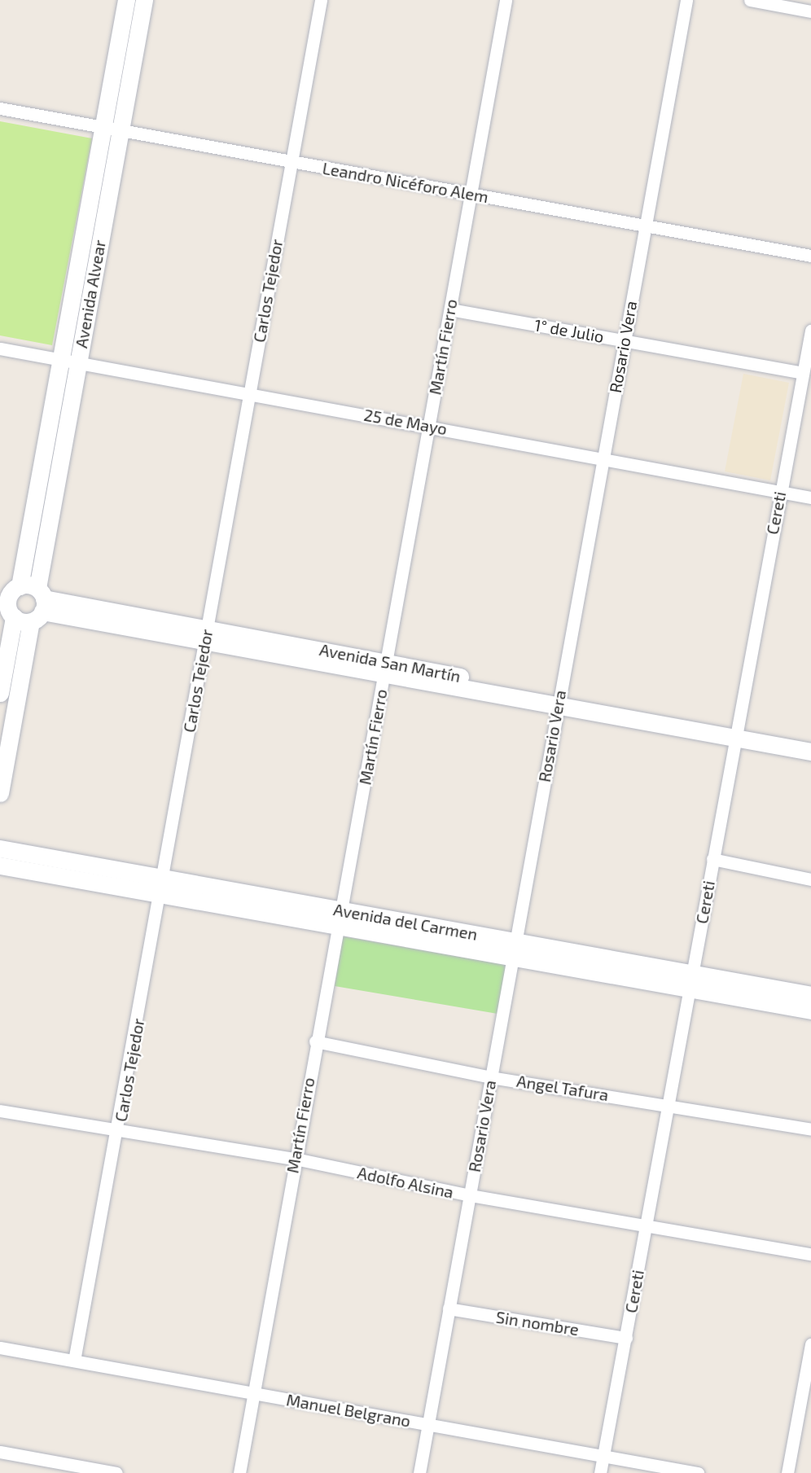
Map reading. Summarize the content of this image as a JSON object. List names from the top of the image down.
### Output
{
  "streets": {
    "main road": ["Avenida Alvear", "Avenida San Martín", "Avenida del Carmen"],
    "street": [
      "Leandro Nicéforo Alem",
      "Carlos Tejedor",
      "1° de Julio",
      "Martín Fierro",
      "Rosario Vera",
      "25 de Mayo",
      "Cereti",
      "Angel Tafura",
      "Adolfo Alsina",
      "Sin nombre",
      "Manuel Belgrano"
    ]
  },
  "crossings": [
    ["Leandro Nicéforo Alem", "Carlos Tejedor"],
    ["Leandro Nicéforo Alem", "Avenida Alvear"],
    ["Leandro Nicéforo Alem", "Martín Fierro"],
    ["Leandro Nicéforo Alem", "Rosario Vera"],
    ["Carlos Tejedor", "25 de Mayo"],
    ["Carlos Tejedor", "Avenida San Martín"],
    ["Carlos Tejedor", "Avenida del Carmen"],
    ["Carlos Tejedor", "Adolfo Alsina"],
    ["Carlos Tejedor", "Manuel Belgrano"],
    ["Avenida Alvear", "25 de Mayo"],
    ["Avenida Alvear", "Avenida San Martín"],
    ["1° de Julio", "Martín Fierro"],
    ["1° de Julio", "Rosario Vera"],
    ["1° de Julio", "Cereti"],
    ["Martín Fierro", "25 de Mayo"],
    ["Martín Fierro", "Avenida San Martín"],
    ["Martín Fierro", "Avenida del Carmen"],
    ["Martín Fierro", "Angel Tafura"],
    ["Martín Fierro", "Adolfo Alsina"],
    ["Martín Fierro", "Manuel Belgrano"],
    ["Rosario Vera", "25 de Mayo"],
    ["Rosario Vera", "Avenida San Martín"],
    ["Rosario Vera", "Avenida del Carmen"],
    ["Rosario Vera", "Angel Tafura"],
    ["Rosario Vera", "Adolfo Alsina"],
    ["Rosario Vera", "Sin nombre"],
    ["Rosario Vera", "Manuel Belgrano"],
    ["25 de Mayo", "Cereti"],
    ["Cereti", "Avenida San Martín"],
    ["Cereti", "Avenida del Carmen"],
    ["Cereti", "Angel Tafura"],
    ["Cereti", "Adolfo Alsina"],
    ["Cereti", "Sin nombre"],
    ["Cereti", "Manuel Belgrano"]
  ]
}
